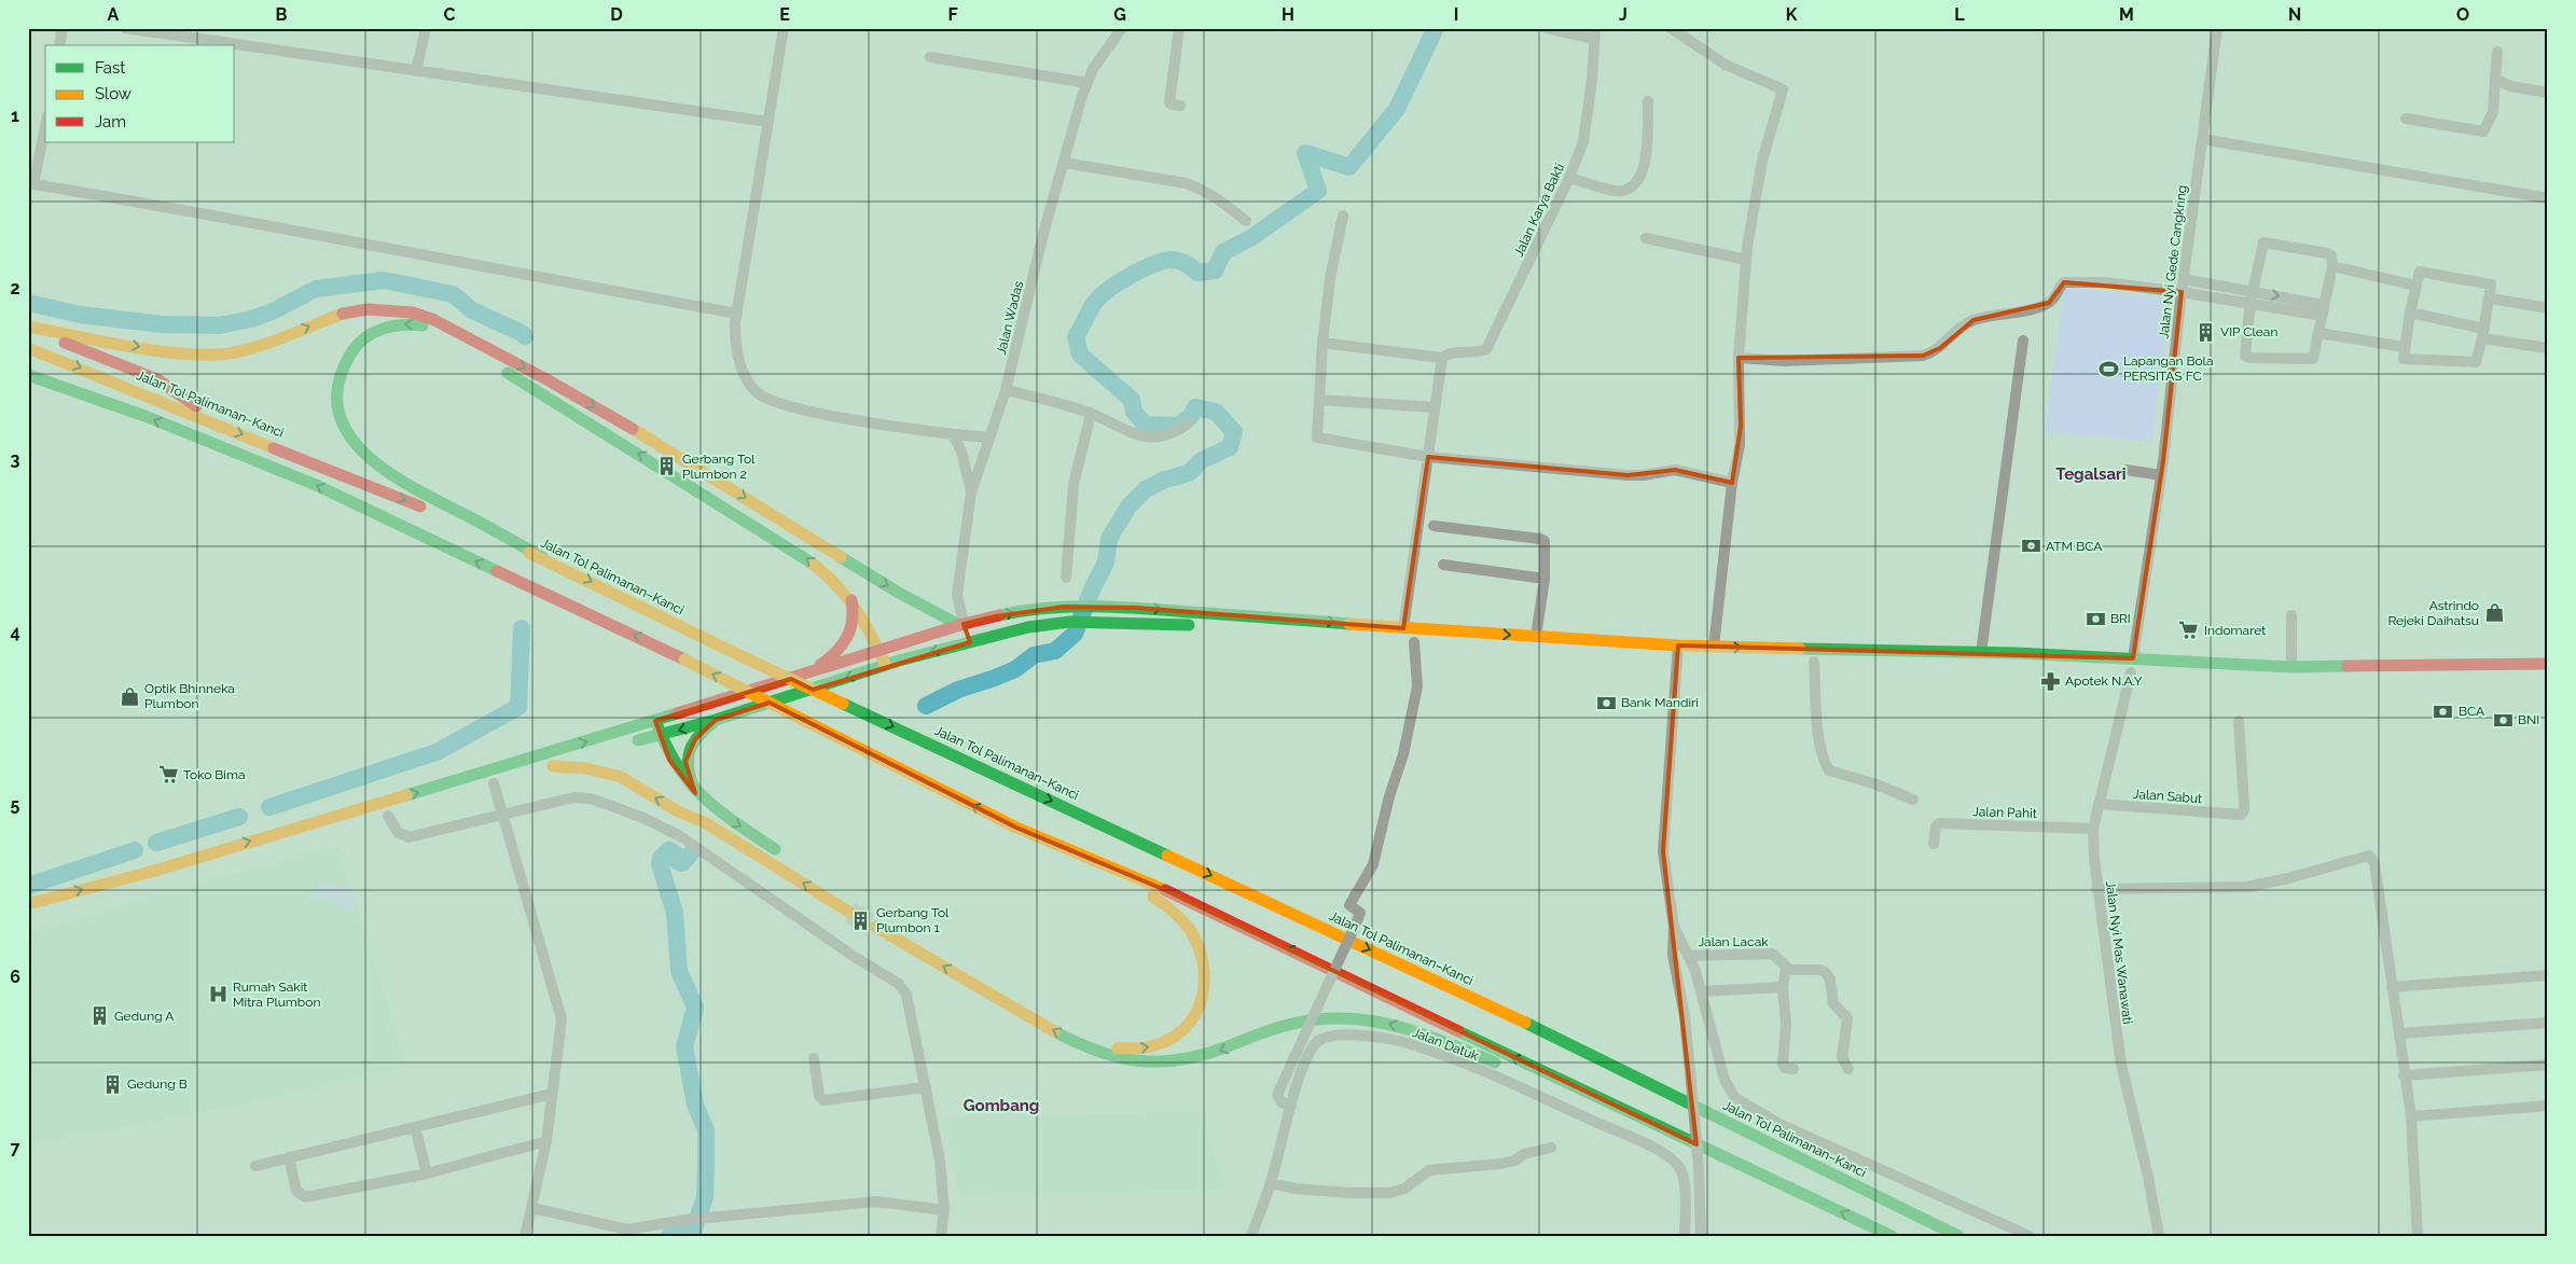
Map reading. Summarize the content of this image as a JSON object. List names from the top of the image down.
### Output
{
  "streets": {
    "highway": ["Jalan Tol Palimanan–Kanci"],
    "street": [
      "Jalan Karya Bakti",
      "Jalan Nyi Gede Cangkring",
      "Jalan Wadas",
      "Jalan Sabut",
      "Jalan Pahit",
      "Jalan Lacak",
      "Jalan Nyi Mas Wanawati",
      "Jalan Datuk"
    ]
  },
  "crossings": [
    ["Jalan Sabut", "Jalan Nyi Mas Wanawati"],
    ["Jalan Pahit", "Jalan Nyi Mas Wanawati"]
  ],
  "districts": ["Tegalsari", "Gombang"],
  "places": {
    "building": [
      "VIP Clean",
      "Gerbang Tol Plumbon 2",
      "Gerbang Tol Plumbon 1",
      "Gedung A",
      "Gedung B"
    ],
    "sports": ["Lapangan Bola PERSITAS FC"],
    "bank": [
      "ATM BCA",
      "BRI",
      "Bank Mandiri",
      "BCA",
      "BNI"
    ],
    "shop": ["Astrindo Rejeki Daihatsu", "Optik Bhinneka Plumbon"],
    "supermarket": ["Indomaret", "Toko Bima"],
    "pharmacy": ["Apotek N.A.Y"],
    "hospital": ["Rumah Sakit Mitra Plumbon"]
  },
  "legend": ["Fast", "Slow", "Jam"],
  "grid": {
    "columns": [
      "A",
      "B",
      "C",
      "D",
      "E",
      "F",
      "G",
      "H",
      "I",
      "J",
      "K",
      "L",
      "M",
      "N",
      "O"
    ],
    "rows": [
      "1",
      "2",
      "3",
      "4",
      "5",
      "6",
      "7"
    ]
  }
}
